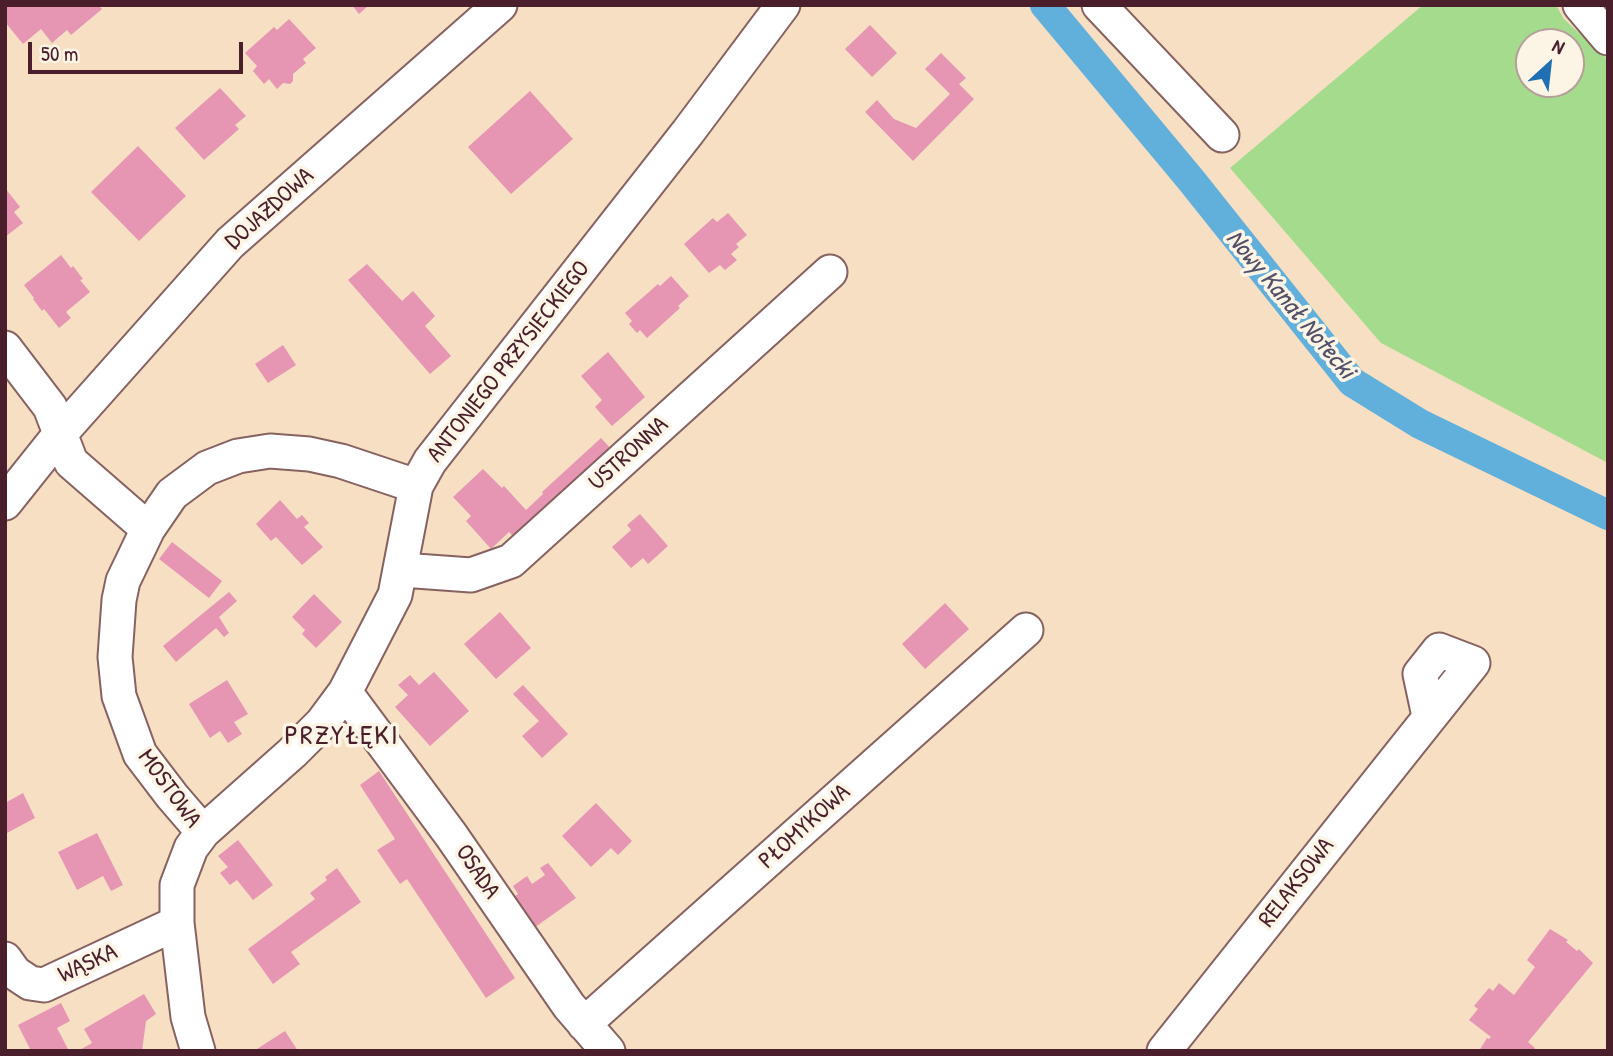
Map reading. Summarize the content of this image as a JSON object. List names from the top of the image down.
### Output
{
  "streets": {
    "street": [
      "DOJAZDOWA",
      "ANTONIEGO PRZYSIECKIEGO",
      "USTRONNA",
      "MOSTOWA",
      "PŁOMYKOWA",
      "OSADA",
      "RELAKSOWA",
      "WĄSKA"
    ]
  },
  "crossings": [
    ["ANTONIEGO PRZYSIECKIEGO", "USTRONNA"],
    ["ANTONIEGO PRZYSIECKIEGO", "MOSTOWA"],
    ["ANTONIEGO PRZYSIECKIEGO", "OSADA"],
    ["MOSTOWA", "WĄSKA"],
    ["PŁOMYKOWA", "OSADA"]
  ],
  "districts": ["PRZYŁĘKI"],
  "water": ["Nowy Kanał Notecki"],
  "scale_bar": "50 m",
  "north": "top right"
}
